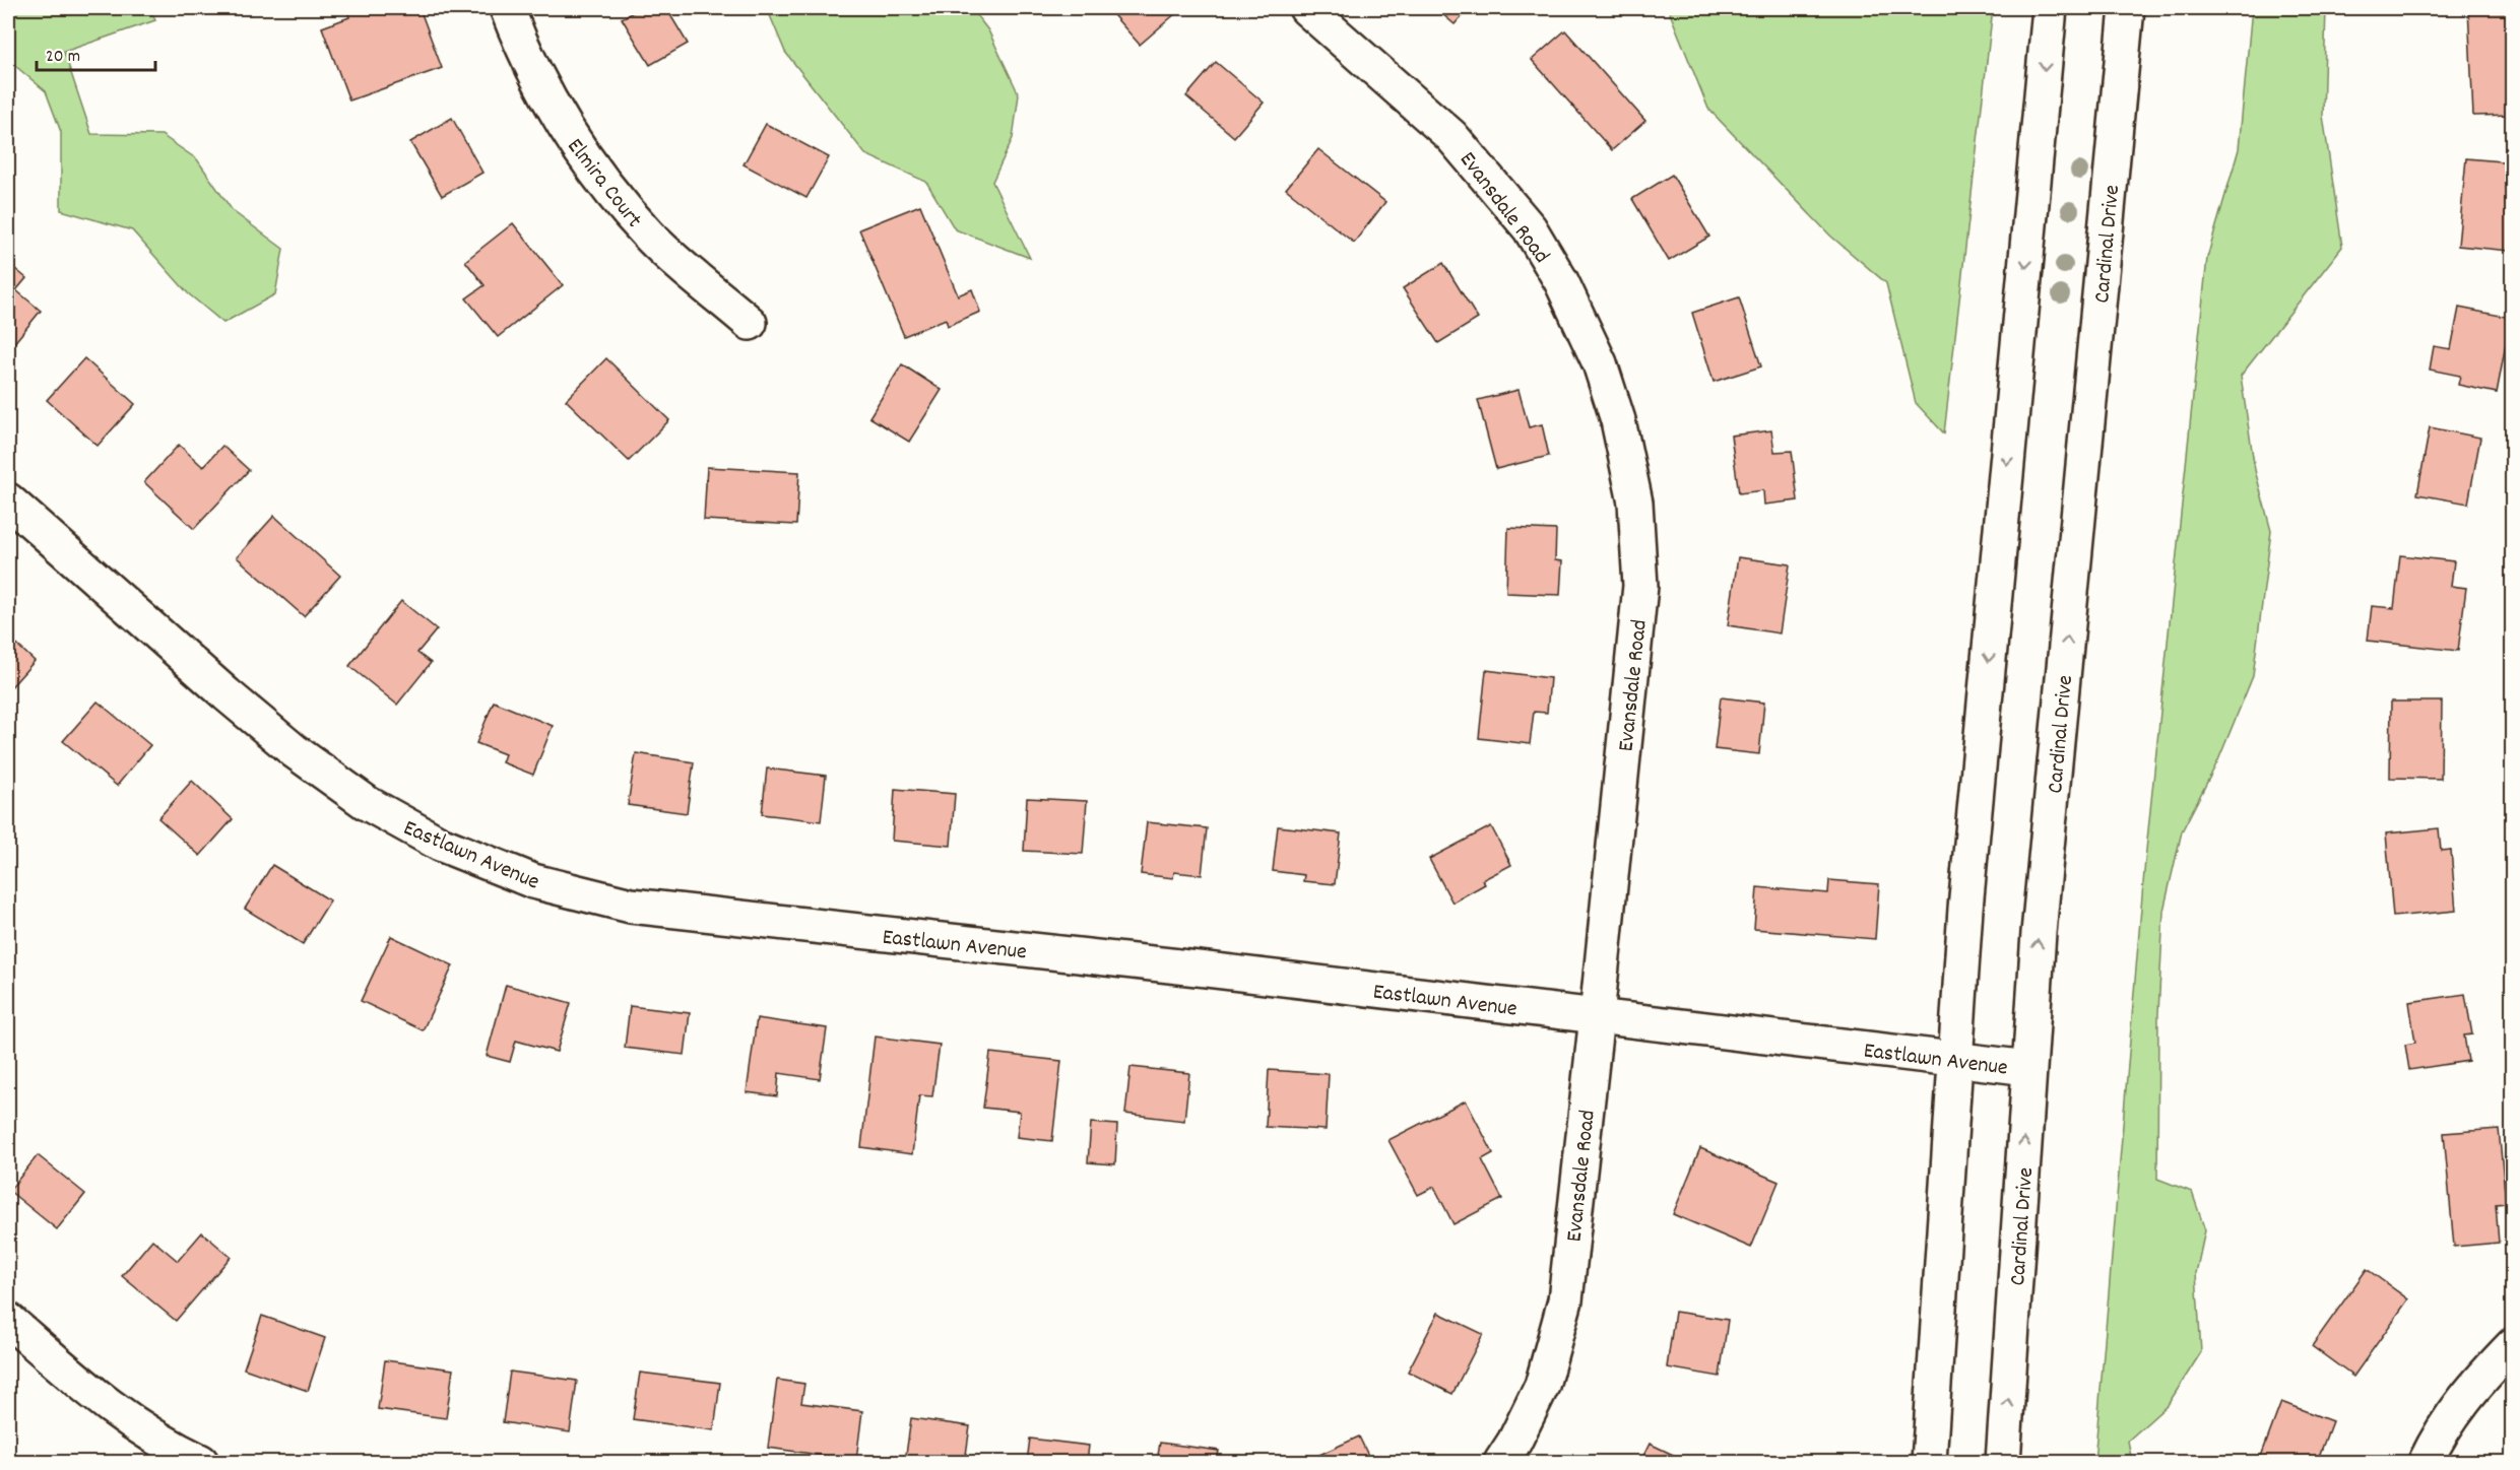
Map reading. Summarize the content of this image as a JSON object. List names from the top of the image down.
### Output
{
  "streets": {
    "street": [
      "Elmira Court",
      "Evansdale Road",
      "Cardinal Drive",
      "Eastlawn Avenue"
    ]
  },
  "crossings": [
    ["Evansdale Road", "Eastlawn Avenue"],
    ["Cardinal Drive", "Eastlawn Avenue"]
  ],
  "scale_bar": "20 m"
}
